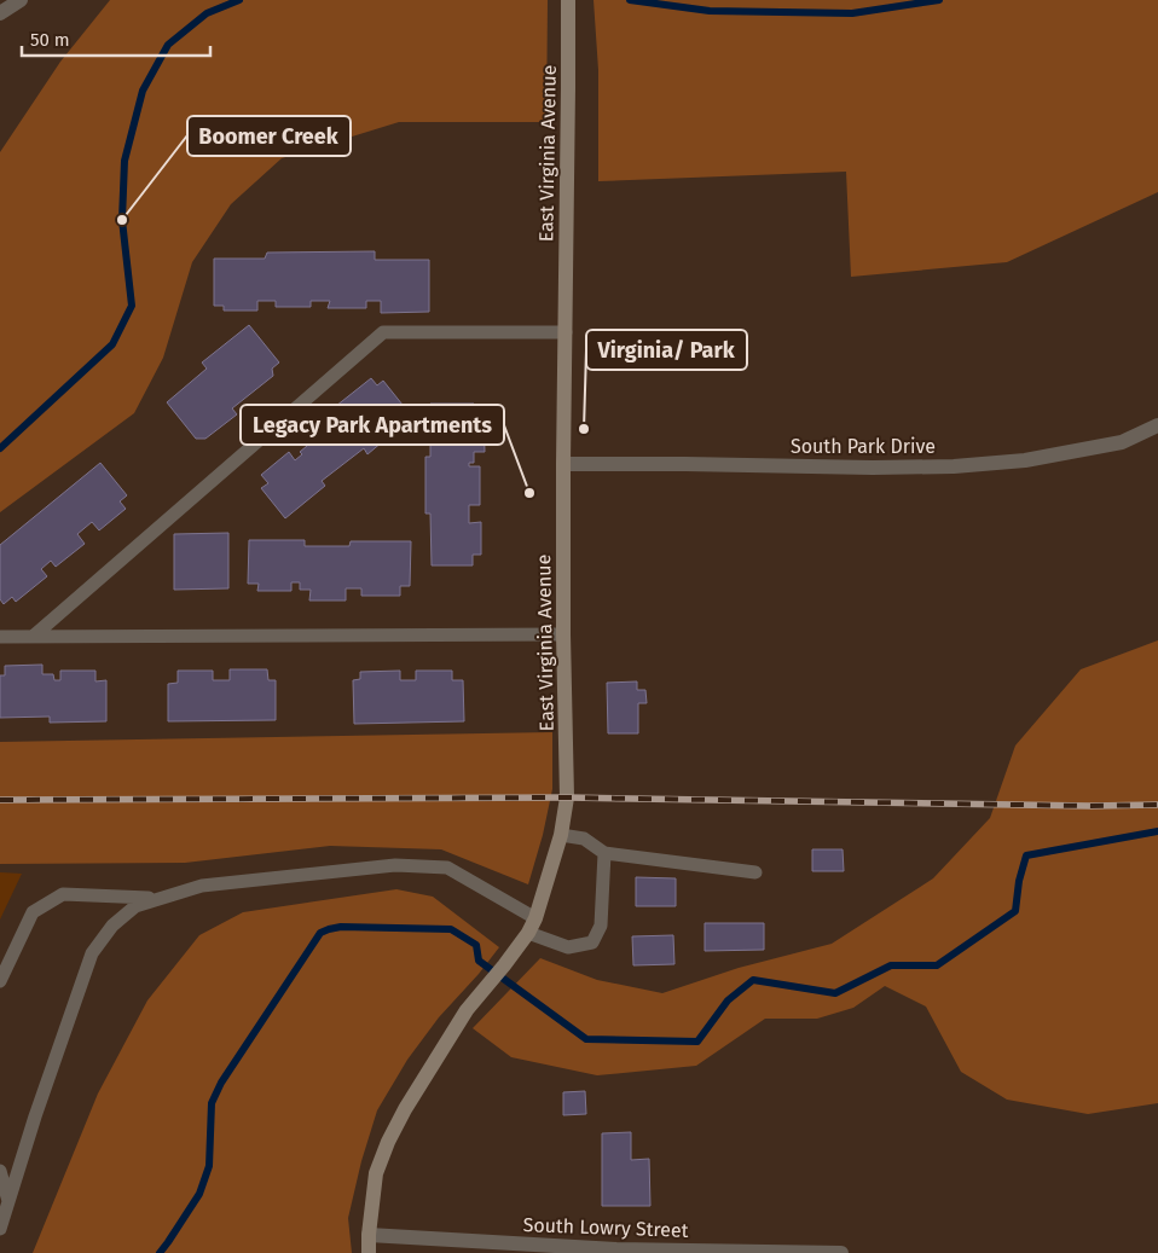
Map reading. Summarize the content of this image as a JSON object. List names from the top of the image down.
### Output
{
  "streets": {
    "street": ["East Virginia Avenue", "South Park Drive", "South Lowry Street"]
  },
  "crossings": [
    ["East Virginia Avenue", "South Park Drive"],
    ["East Virginia Avenue", "South Lowry Street"]
  ],
  "places": ["Boomer Creek", "Virginia/ Park", "Legacy Park Apartments"],
  "scale_bar": "50 m"
}
